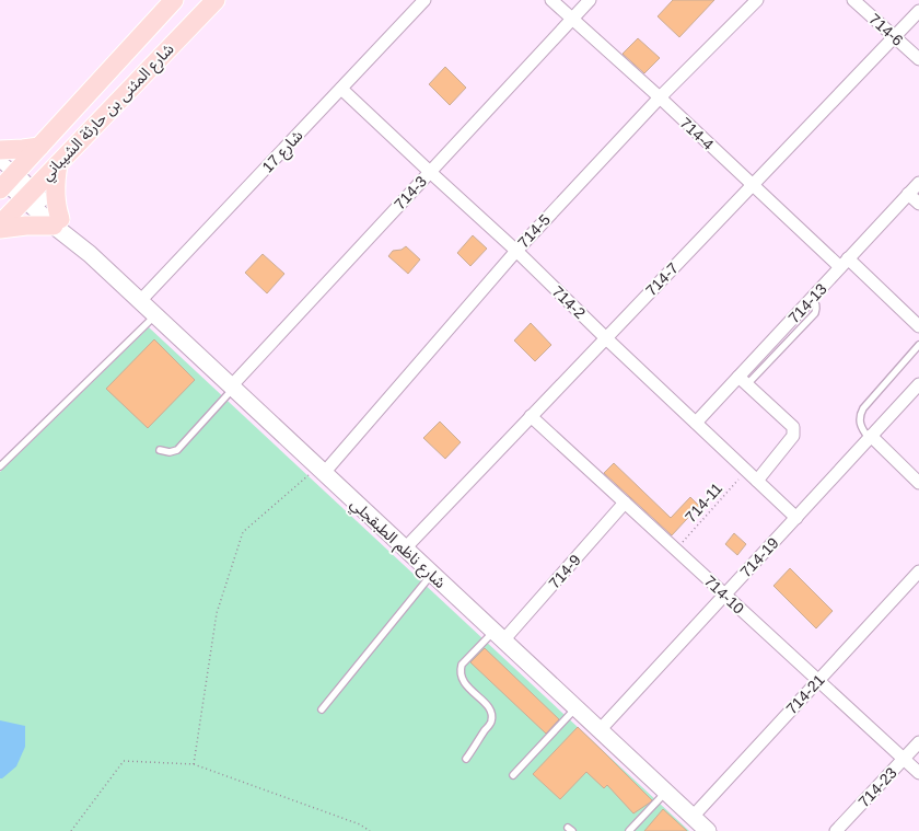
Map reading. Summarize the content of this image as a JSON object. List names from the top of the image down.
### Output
{
  "streets": {
    "main road": ["شارع المثنى بن حارثة الشيباني", "شارع ناظم الطبقجلي"],
    "street": [
      "714-6",
      "714-4",
      "شارع 17",
      "714-3",
      "714-5",
      "714-7",
      "714-2",
      "714-13",
      "714-19",
      "714-9",
      "714-10",
      "714-21",
      "714-23"
    ],
    "path": ["714-11"]
  },
  "crossings": [
    ["714-6", "714-7"],
    ["شارع المثنى بن حارثة الشيباني", "شارع ناظم الطبقجلي"],
    ["714-4", "714-3"],
    ["714-4", "714-5"],
    ["714-4", "714-7"],
    ["714-4", "714-13"],
    ["شارع 17", "714-2"],
    ["شارع 17", "شارع ناظم الطبقجلي"],
    ["714-3", "714-2"],
    ["714-3", "شارع ناظم الطبقجلي"],
    ["714-5", "714-2"],
    ["714-5", "شارع ناظم الطبقجلي"],
    ["714-7", "714-2"],
    ["714-7", "شارع ناظم الطبقجلي"],
    ["714-7", "714-10"],
    ["714-2", "714-13"],
    ["714-2", "714-11"],
    ["714-2", "714-19"],
    ["714-11", "714-10"],
    ["شارع ناظم الطبقجلي", "714-19"],
    ["شارع ناظم الطبقجلي", "714-9"],
    ["شارع ناظم الطبقجلي", "714-21"],
    ["714-19", "714-10"],
    ["714-9", "714-10"],
    ["714-10", "714-21"],
    ["714-10", "714-23"]
  ]
}
